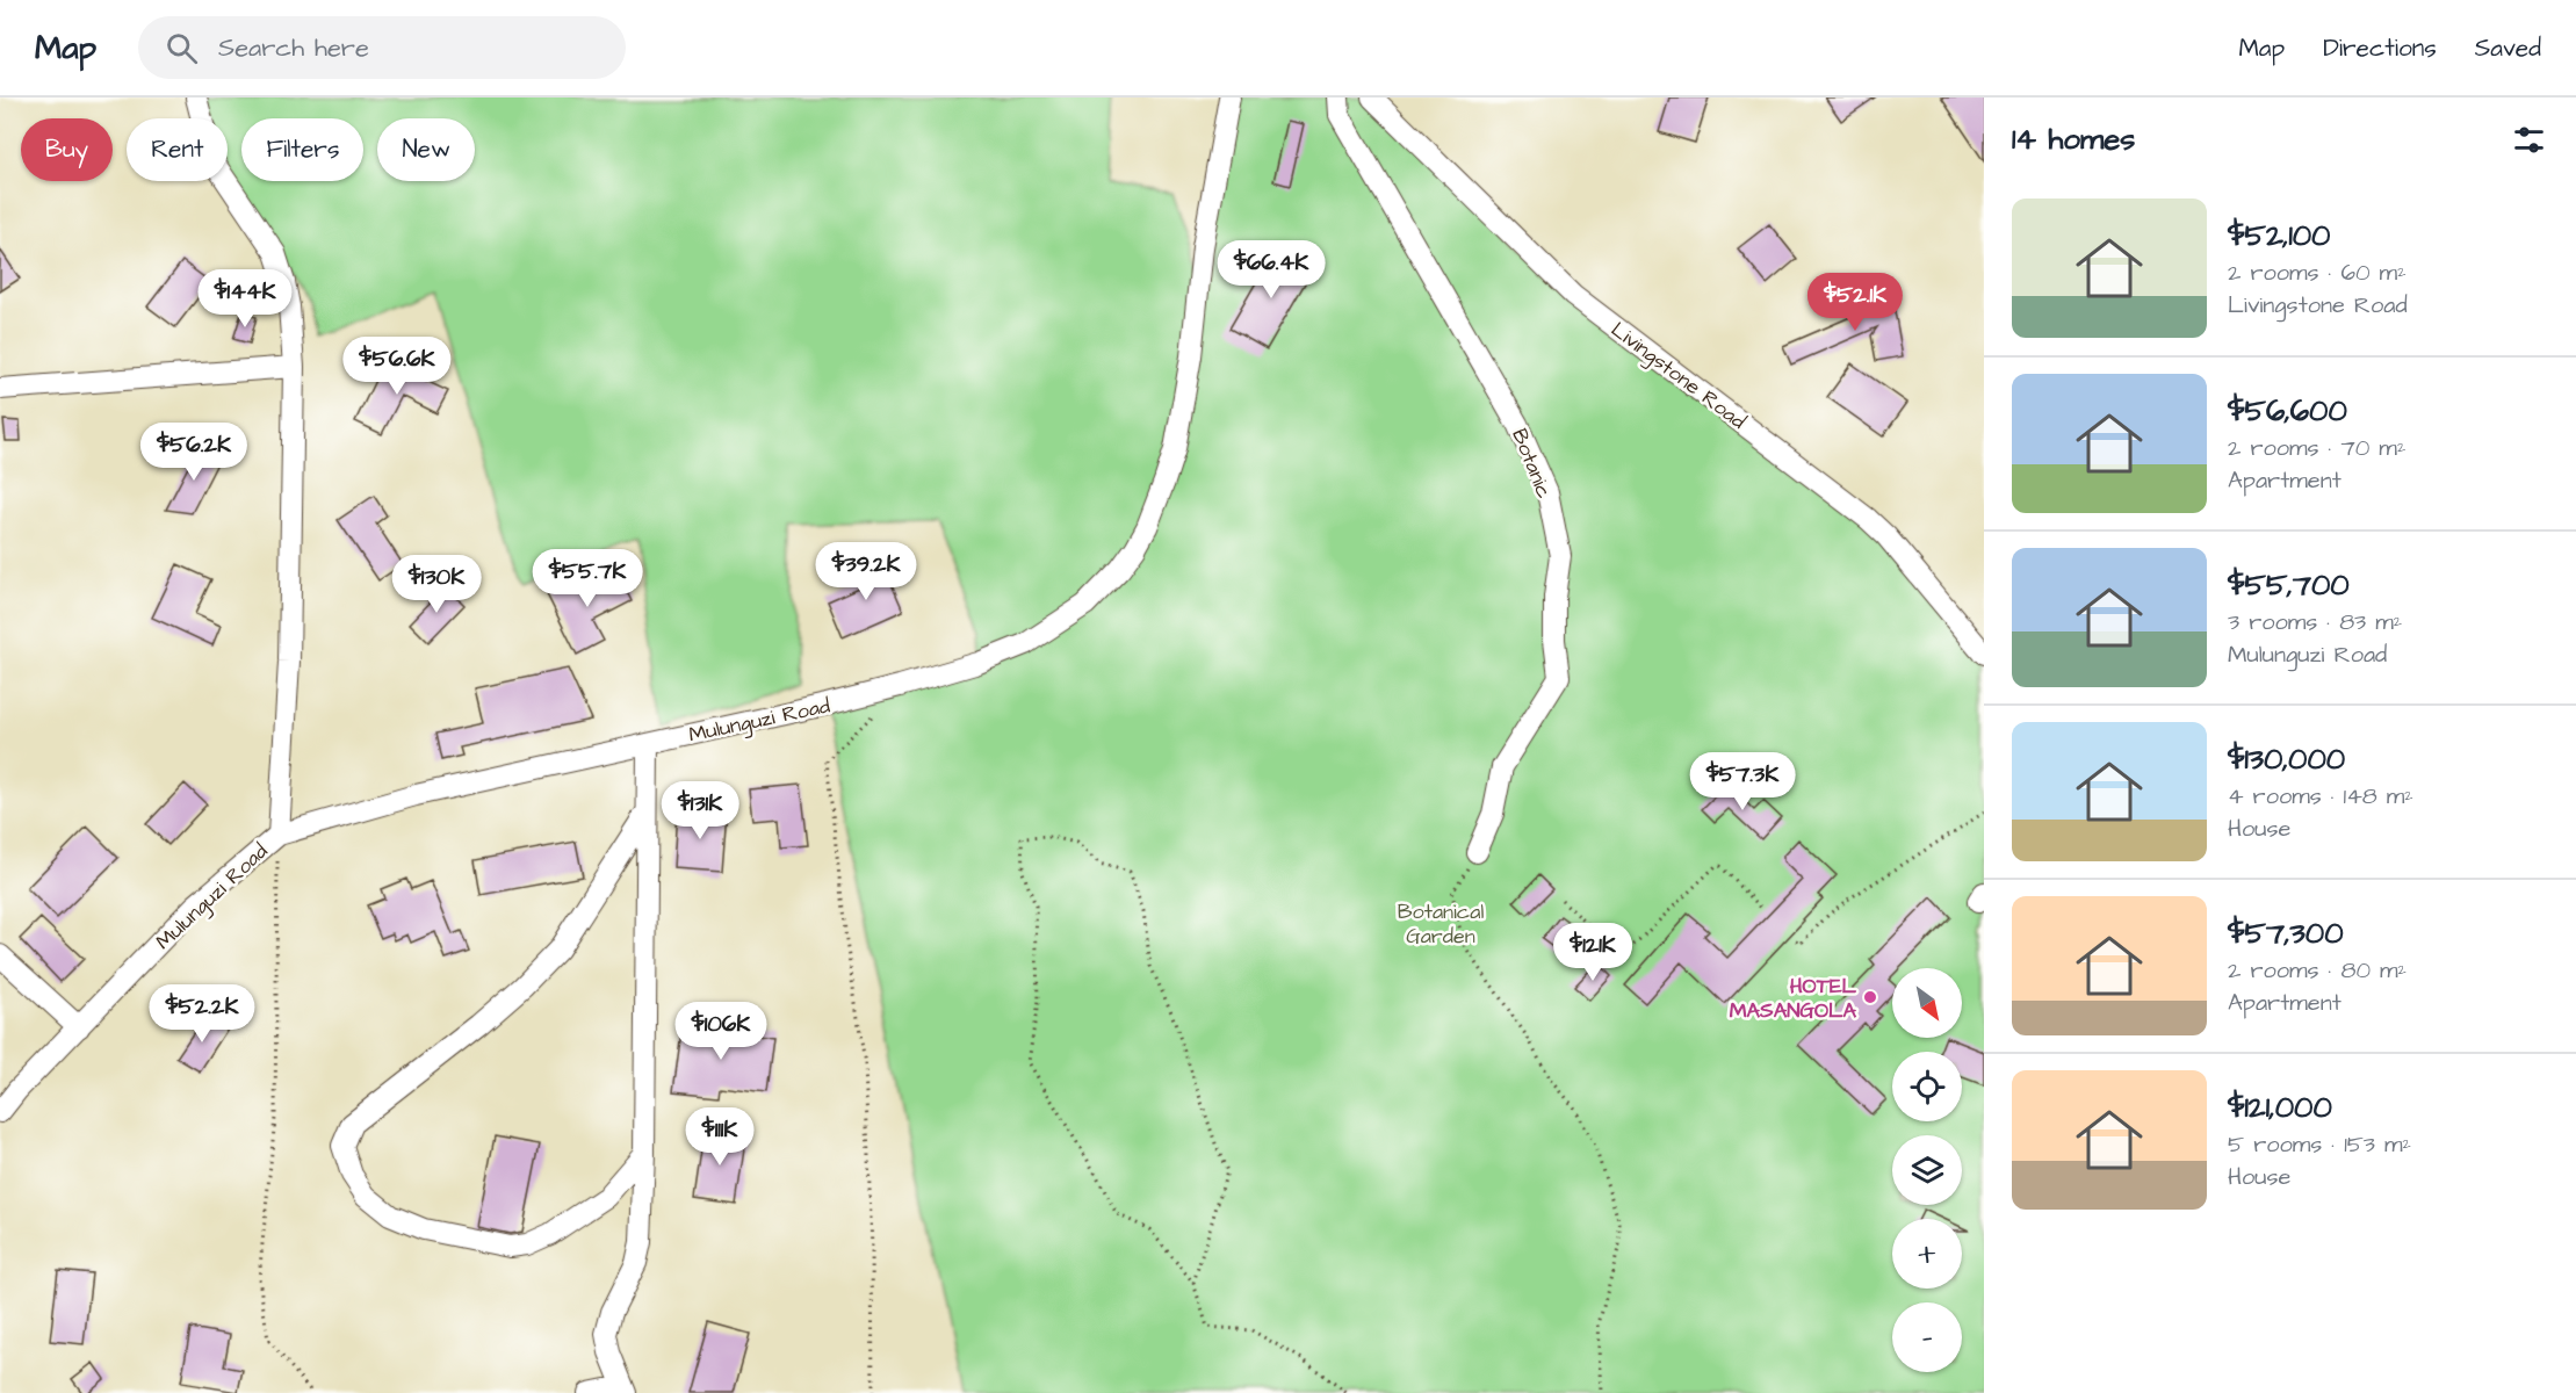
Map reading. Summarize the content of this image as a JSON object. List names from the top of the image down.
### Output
{
  "streets": {
    "street": ["Livingstone Road", "Botanic", "Mulunguzi Road"]
  },
  "parks": ["Botanical Garden"],
  "places": ["HOTEL MASANGOLA"],
  "north": "bottom right",
  "page": {
    "header": "Map",
    "search": "Search here",
    "nav": ["Map", "Directions", "Saved"],
    "heading": "14 homes",
    "chip": [
      "Buy",
      "Rent",
      "Filters",
      "New"
    ],
    "list": [
      {
        "name": "$52,100",
        "note": "2 rooms · 60 m² · Livingstone Road"
      },
      {
        "name": "$56,600",
        "note": "2 rooms · 70 m² · Apartment"
      },
      {
        "name": "$55,700",
        "note": "3 rooms · 83 m² · Mulunguzi Road"
      },
      {
        "name": "$130,000",
        "note": "4 rooms · 148 m² · House"
      },
      {
        "name": "$57,300",
        "note": "2 rooms · 80 m² · Apartment"
      },
      {
        "name": "$121,000",
        "note": "5 rooms · 153 m² · House"
      }
    ],
    "price": [
      "$66.4K",
      "$144K",
      "$52.1K",
      "$56.6K",
      "$56.2K",
      "$39.2K",
      "$55.7K",
      "$130K",
      "$57.3K",
      "$131K",
      "$121K",
      "$52.2K",
      "$106K",
      "$111K"
    ],
    "map_buttons": ["+", "−"]
  }
}
